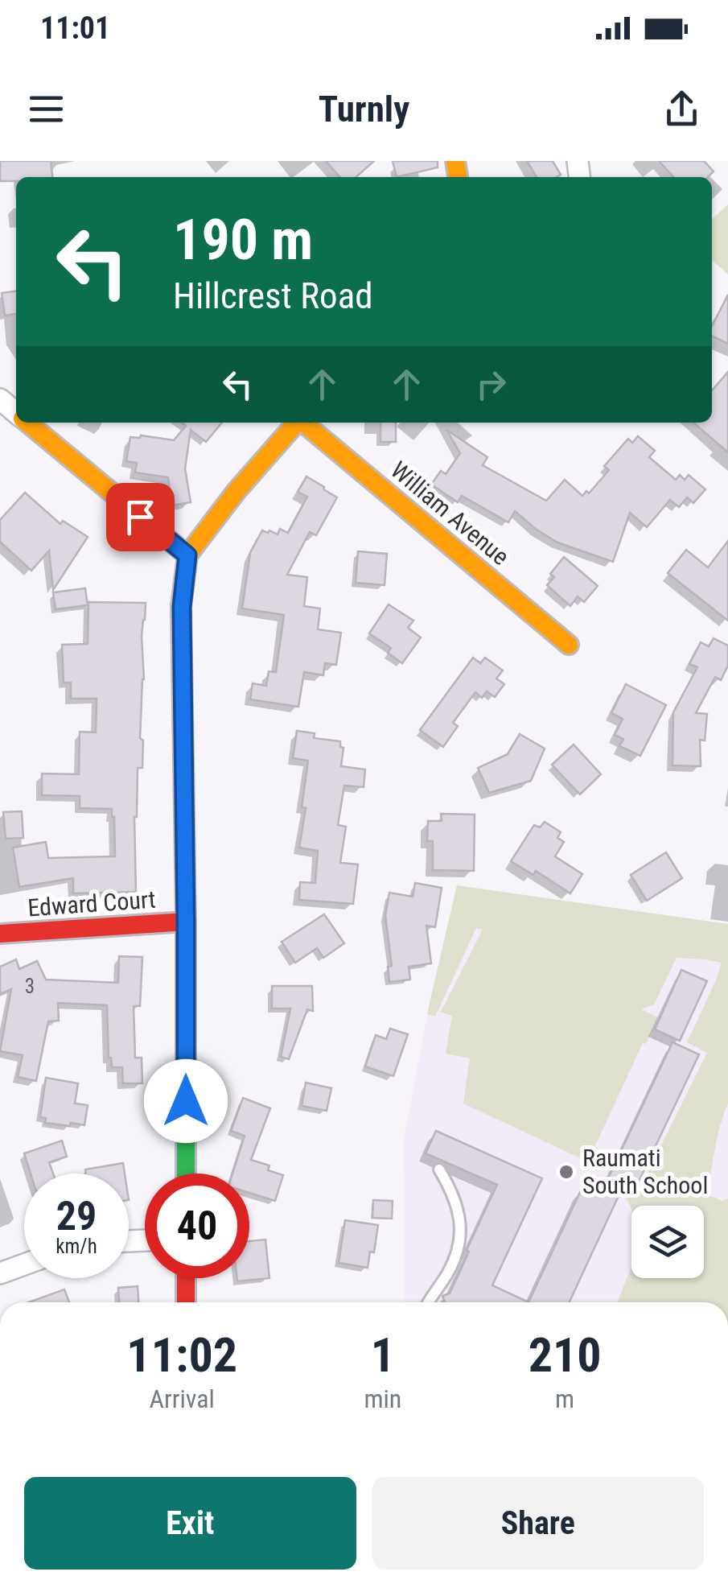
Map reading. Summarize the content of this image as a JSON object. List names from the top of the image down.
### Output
{
  "streets": {
    "street": ["William Avenue", "Edward Court"]
  },
  "places": ["Raumati South School"],
  "house_numbers": ["3"],
  "page": {
    "status": "11:01",
    "header": "Turnly",
    "turn": ["190 m", "Hillcrest Road"],
    "speed": "29 km/h",
    "limit": "40",
    "eta": [
      "11:02",
      "Arrival",
      "1",
      "min",
      "210",
      "m"
    ],
    "buttons": ["Exit", "Share"]
  }
}
